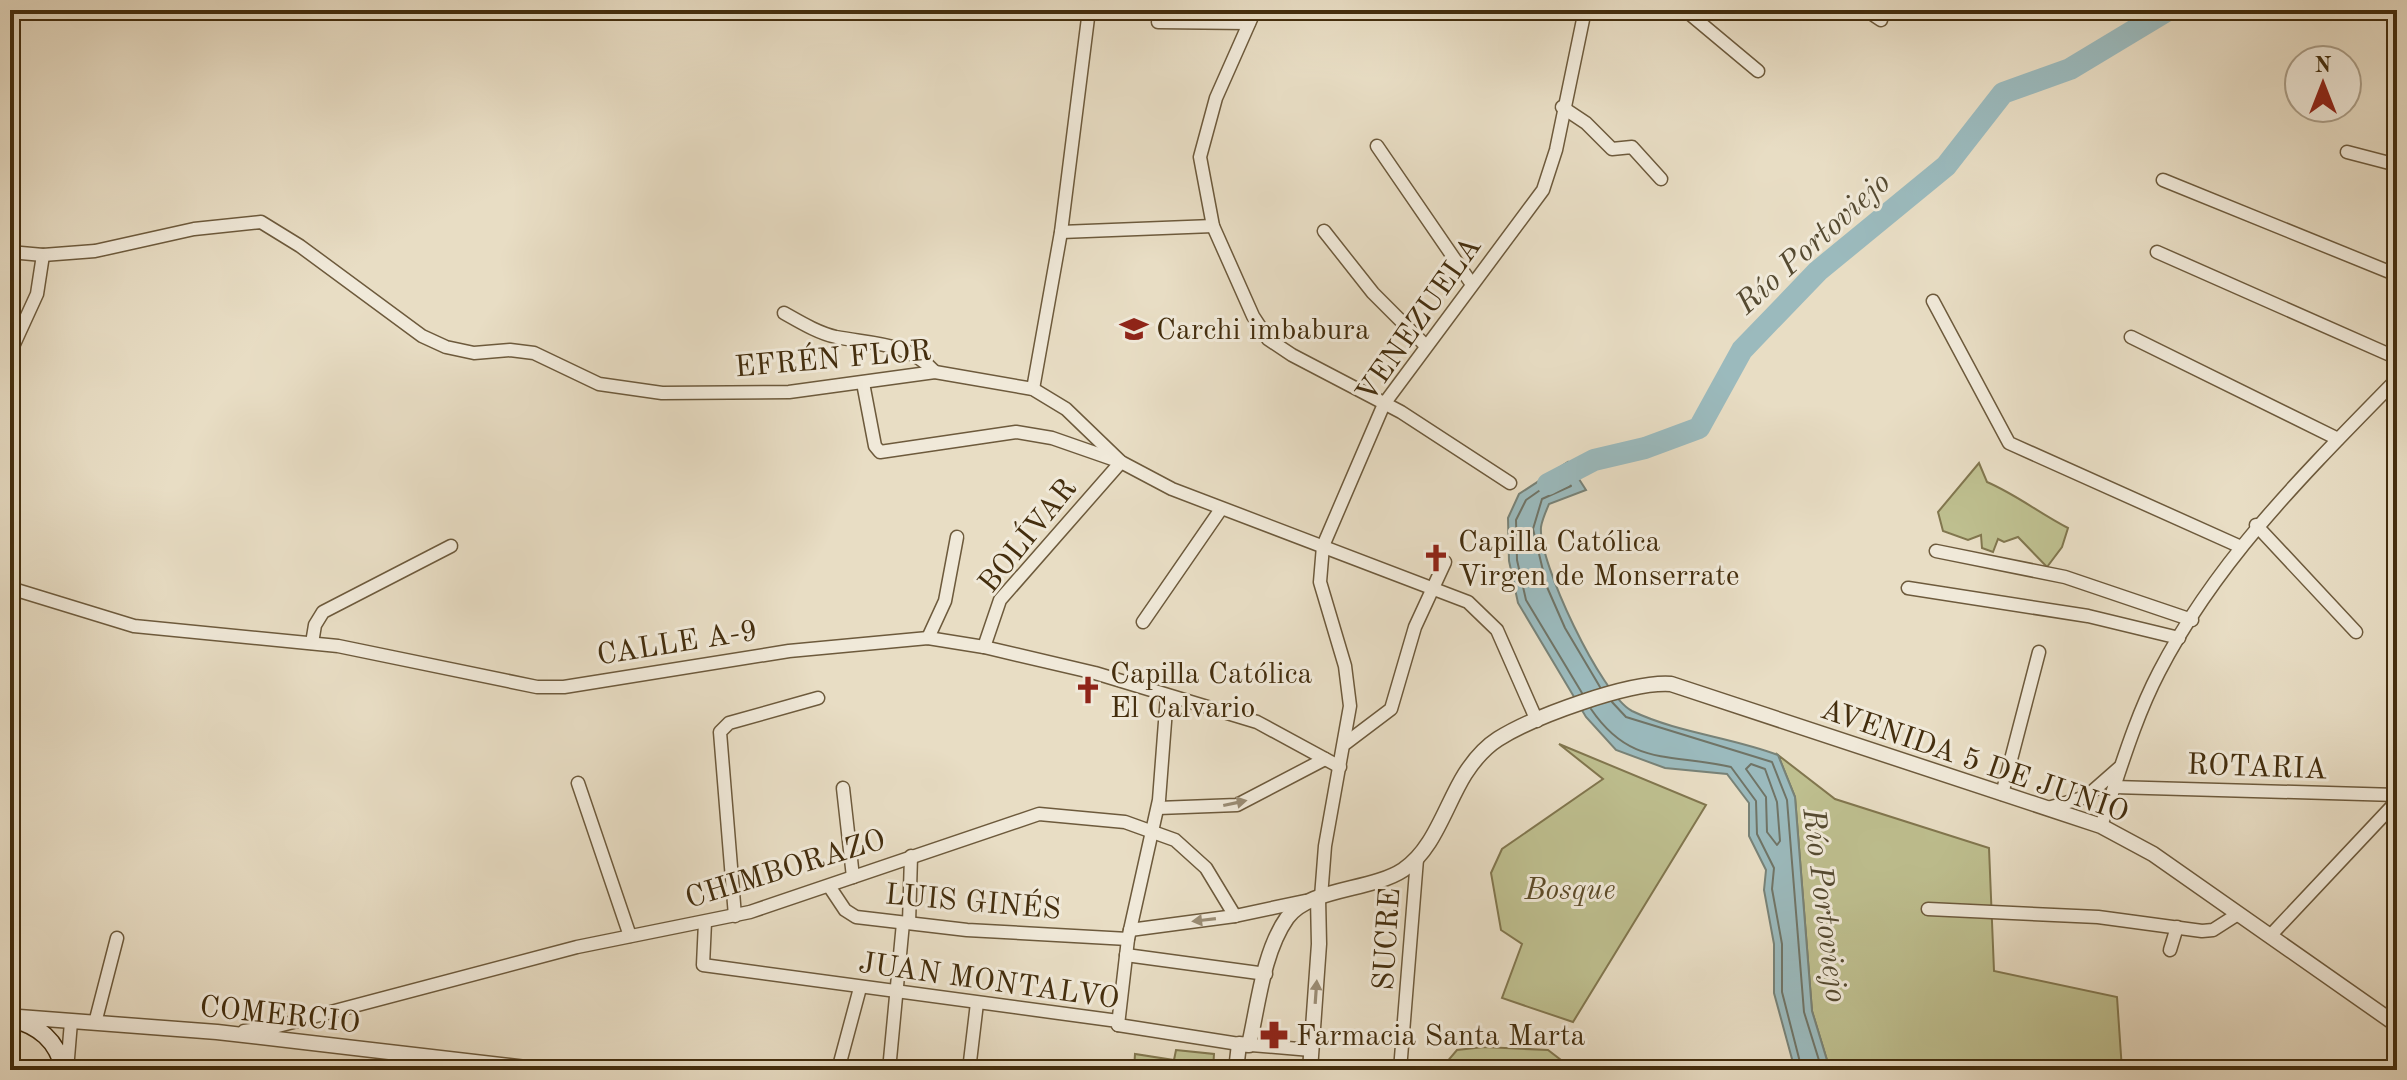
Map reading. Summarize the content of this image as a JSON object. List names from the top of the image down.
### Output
{
  "streets": {
    "street": [
      "VENEZUELA",
      "EFRÉN FLOR",
      "BOLÍVAR",
      "CALLE A-9",
      "AVENIDA 5 DE JUNIO",
      "ROTARIA",
      "CHIMBORAZO",
      "LUIS GINÉS",
      "SUCRE",
      "JUAN MONTALVO",
      "COMERCIO"
    ]
  },
  "crossings": [
    ["VENEZUELA", "EFRÉN FLOR"],
    ["VENEZUELA", "CALLE A-9"],
    ["VENEZUELA", "LUIS GINÉS"],
    ["VENEZUELA", "JUAN MONTALVO"],
    ["EFRÉN FLOR", "BOLÍVAR"],
    ["EFRÉN FLOR", "AVENIDA 5 DE JUNIO"],
    ["BOLÍVAR", "CALLE A-9"],
    ["AVENIDA 5 DE JUNIO", "SUCRE"],
    ["CHIMBORAZO", "LUIS GINÉS"],
    ["CHIMBORAZO", "JUAN MONTALVO"],
    ["CHIMBORAZO", "COMERCIO"]
  ],
  "water": ["Río Portoviejo"],
  "parks": ["Bosque"],
  "places": {
    "school or university": ["Carchi imbabura"],
    "church": ["Capilla Católica Virgen de Monserrate", "Capilla Católica El Calvario"],
    "pharmacy": ["Farmacia Santa Marta"]
  },
  "north": "top"
}
